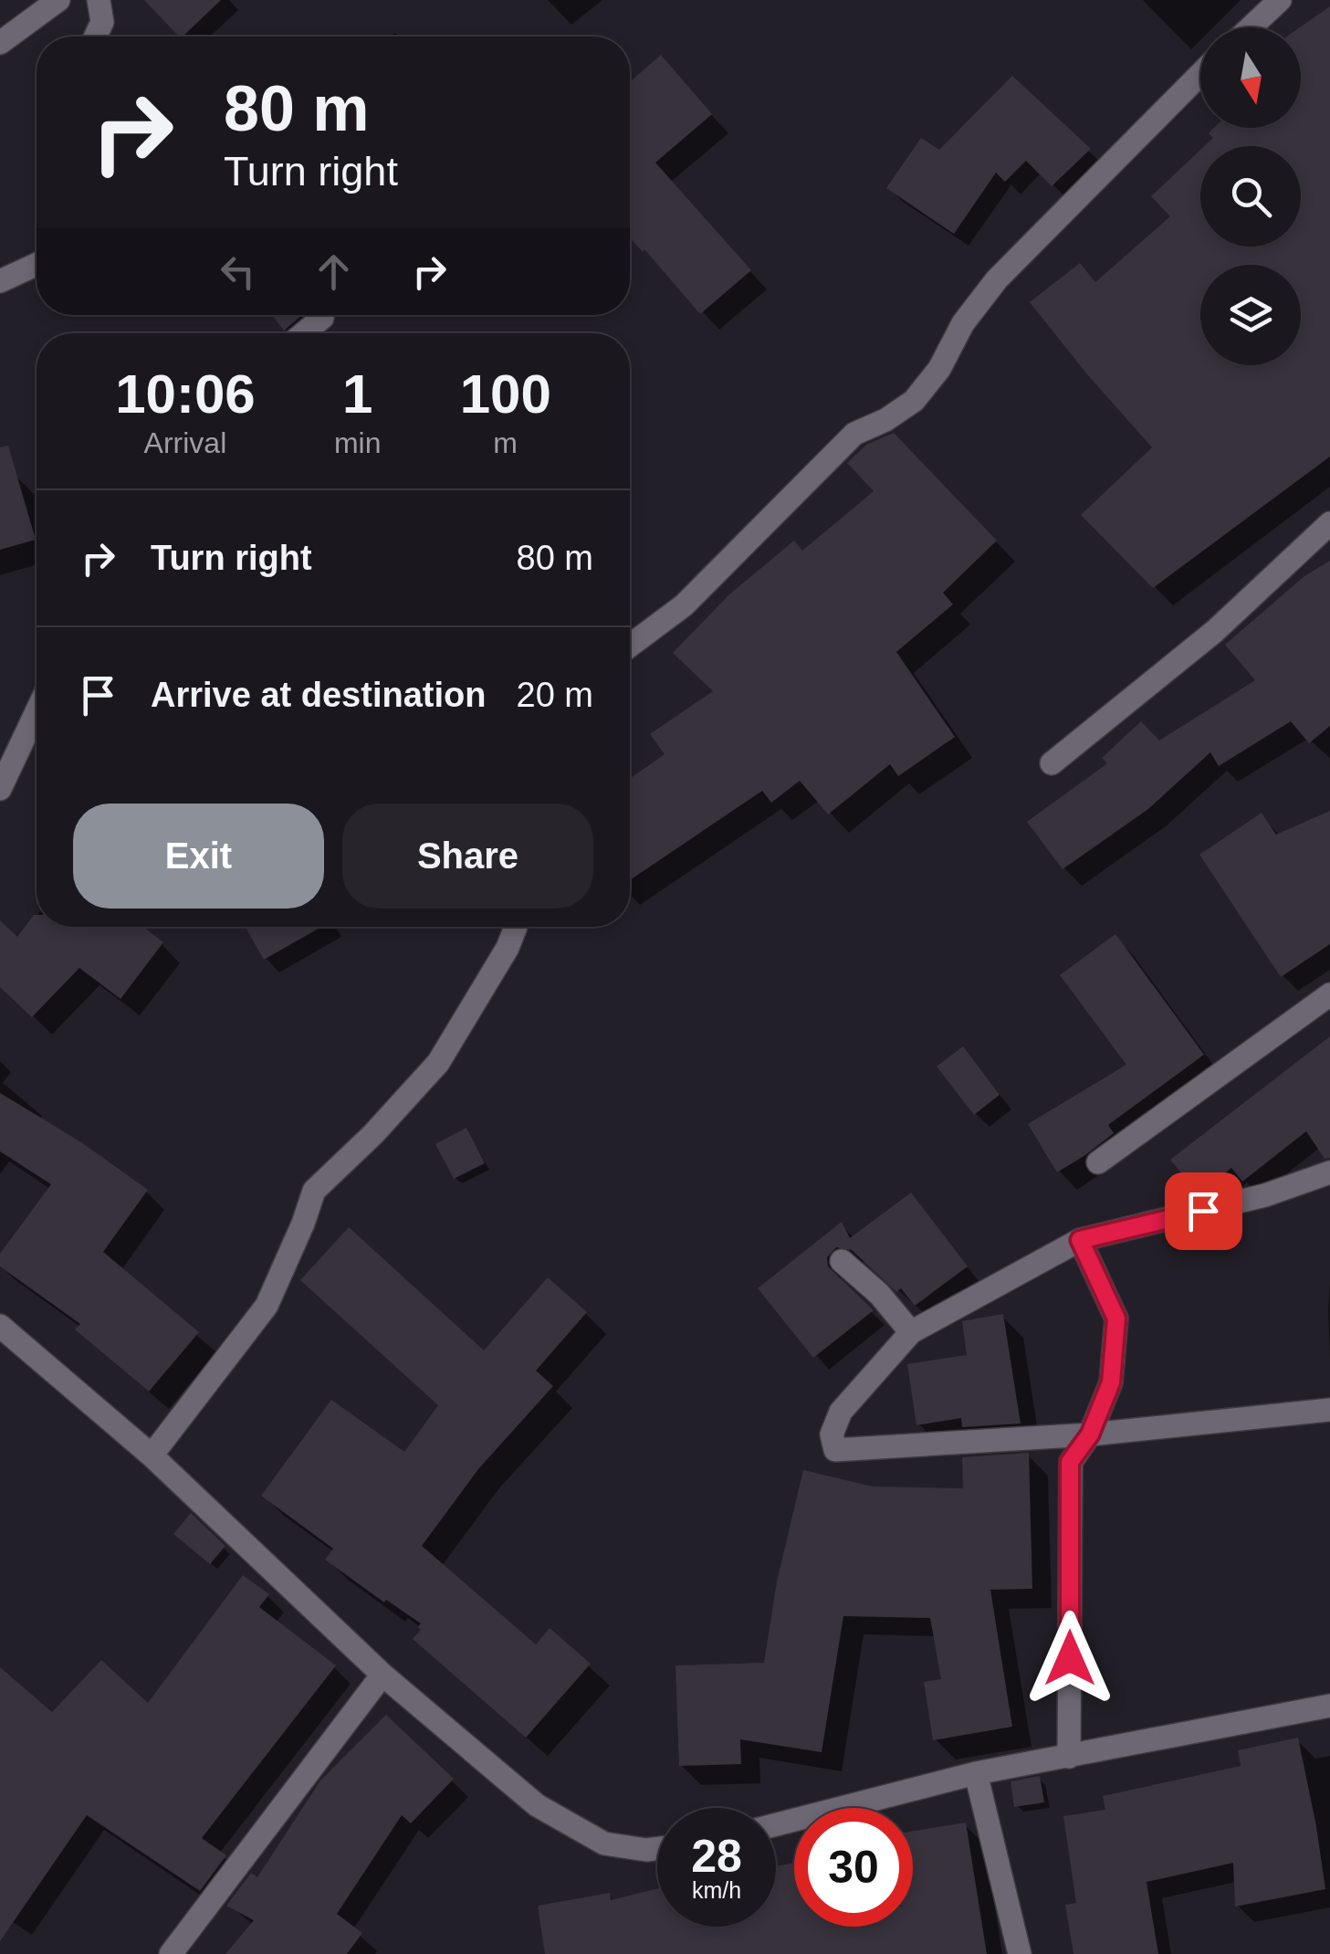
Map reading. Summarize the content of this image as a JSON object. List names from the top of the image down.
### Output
{
  "north": "bottom",
  "page": {
    "turn": ["80 m", "Turn right"],
    "eta": [
      "10:06",
      "Arrival",
      "1",
      "min",
      "100",
      "m"
    ],
    "list": [
      {
        "name": "Turn right",
        "value": "80 m"
      },
      {
        "name": "Arrive at destination",
        "value": "20 m"
      }
    ],
    "buttons": ["Exit", "Share"],
    "speed": "28 km/h",
    "limit": "30"
  }
}
